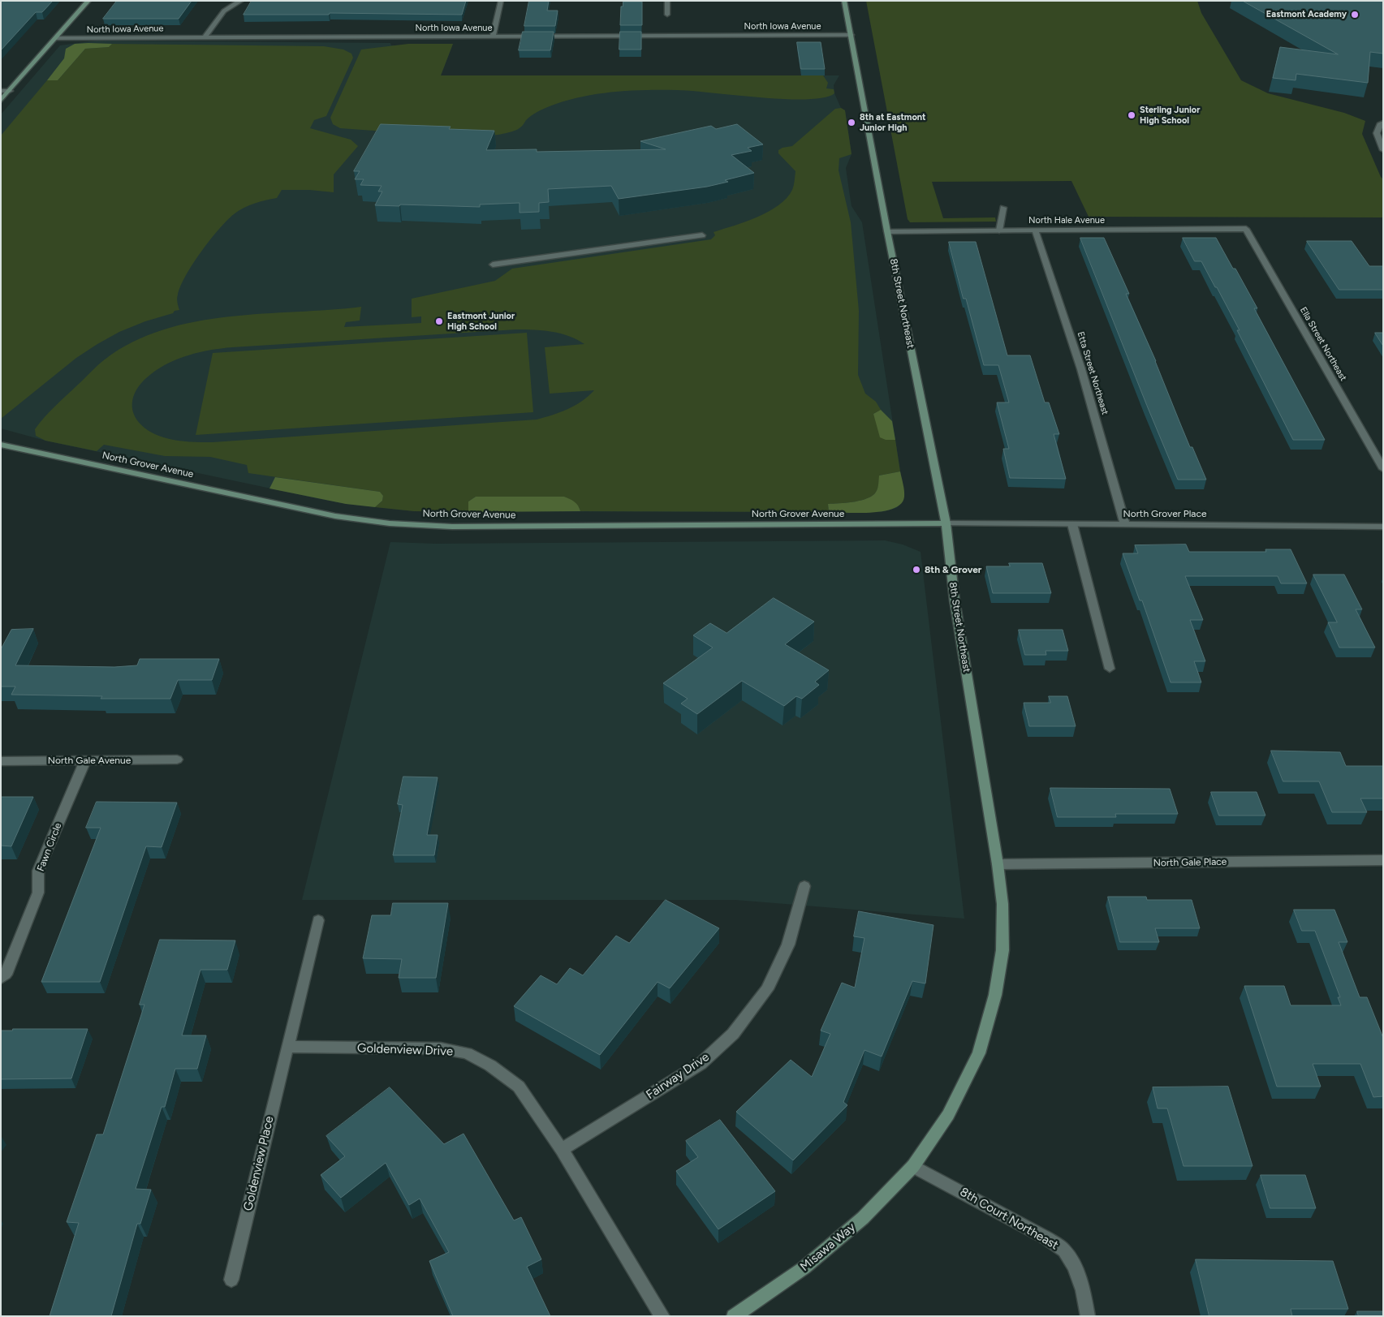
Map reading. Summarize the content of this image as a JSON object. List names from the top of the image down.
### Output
{
  "streets": {
    "street": [
      "North Iowa Avenue",
      "North Hale Avenue",
      "8th Street Northeast",
      "Ella Street Northeast",
      "Etta Street Northeast",
      "North Grover Avenue",
      "North Grover Place",
      "North Gale Avenue",
      "Fawn Circle",
      "North Gale Place",
      "Goldenview Drive",
      "Fairway Drive",
      "Goldenview Place",
      "8th Court Northeast",
      "Misawa Way"
    ]
  },
  "crossings": [
    ["North Iowa Avenue", "8th Street Northeast"],
    ["North Hale Avenue", "8th Street Northeast"],
    ["North Hale Avenue", "Ella Street Northeast"],
    ["North Hale Avenue", "Etta Street Northeast"],
    ["8th Street Northeast", "North Grover Avenue"],
    ["8th Street Northeast", "North Grover Place"],
    ["8th Street Northeast", "North Gale Place"],
    ["8th Street Northeast", "8th Court Northeast"],
    ["8th Street Northeast", "Misawa Way"],
    ["Etta Street Northeast", "North Grover Place"],
    ["North Grover Avenue", "North Grover Place"],
    ["North Gale Avenue", "Fawn Circle"],
    ["Goldenview Drive", "Fairway Drive"],
    ["Goldenview Drive", "Goldenview Place"],
    ["8th Court Northeast", "Misawa Way"]
  ],
  "places": [
    "Eastmont Academy",
    "Sterling Junior High School",
    "8th at Eastmont Junior High",
    "Eastmont Junior High School",
    "8th & Grover"
  ]
}
